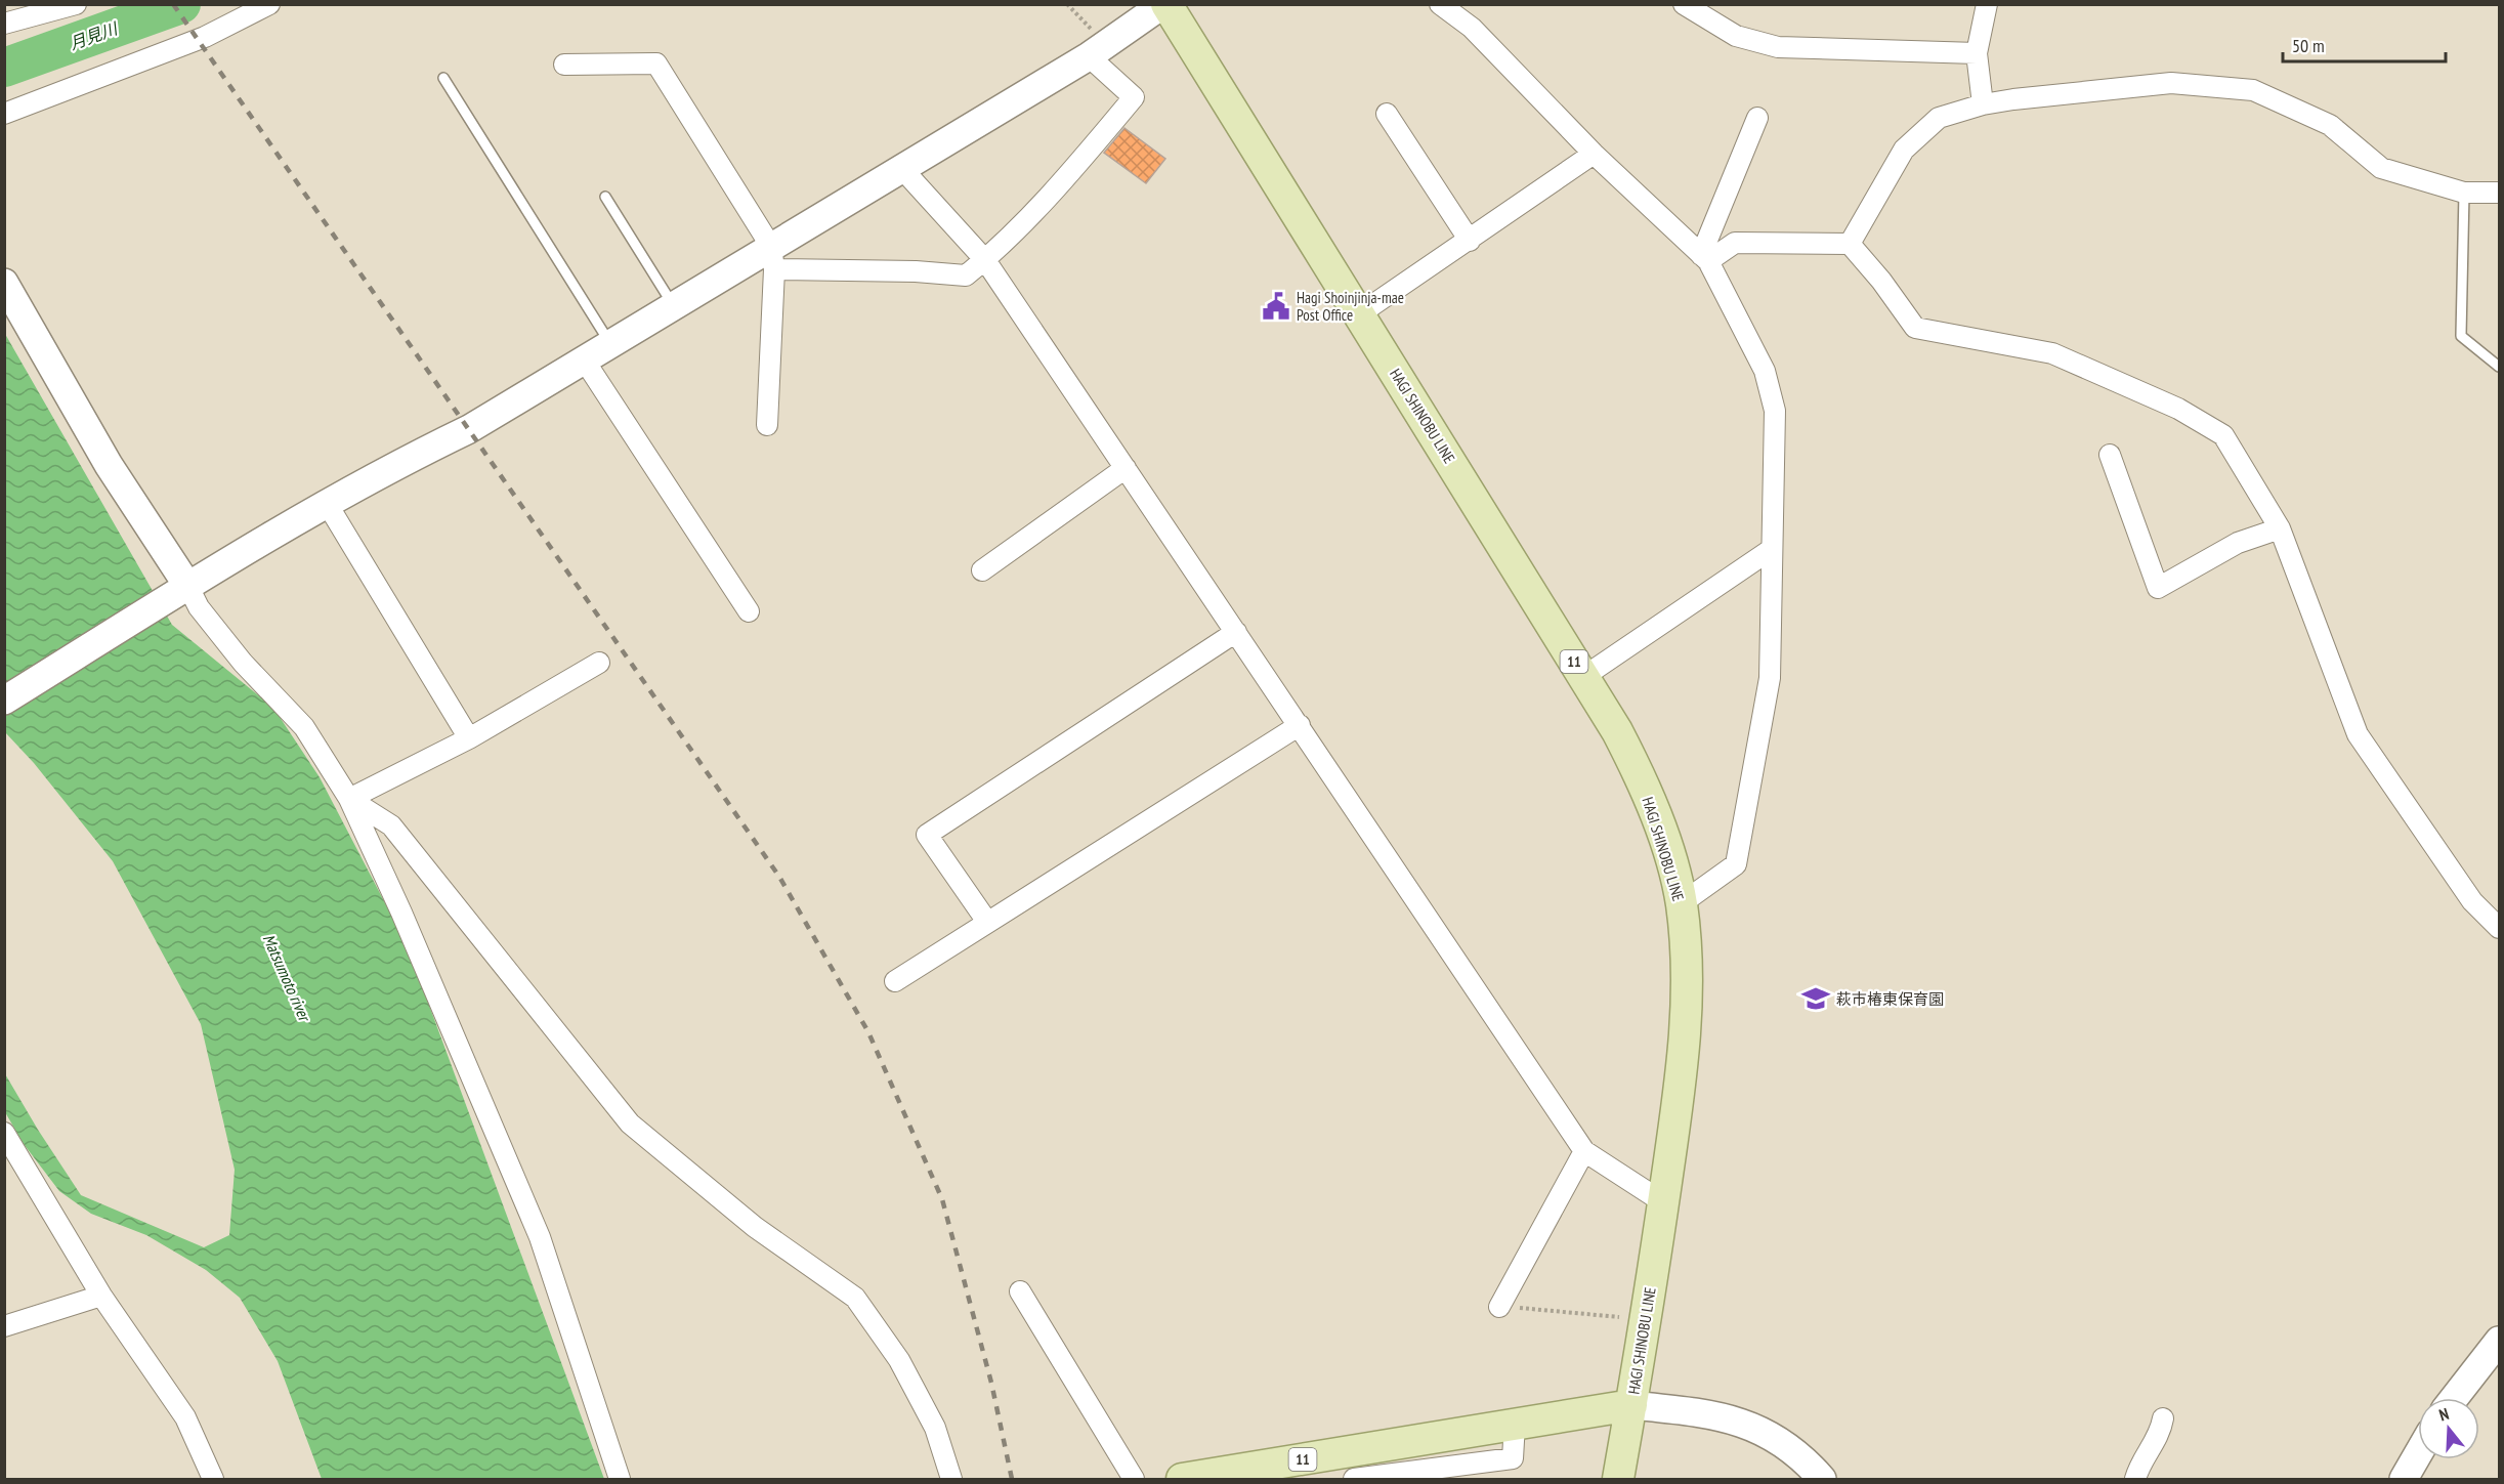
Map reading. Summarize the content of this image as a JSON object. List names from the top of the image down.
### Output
{
  "streets": {
    "main road": ["HAGI SHINOBU LINE", "11"]
  },
  "water": ["月見川", "Matsumoto river"],
  "places": {
    "public building": ["Hagi Shoinjinja-mae Post Office"],
    "school or university": ["萩市椿東保育園"]
  },
  "scale_bar": "50 m",
  "north": "top"
}
